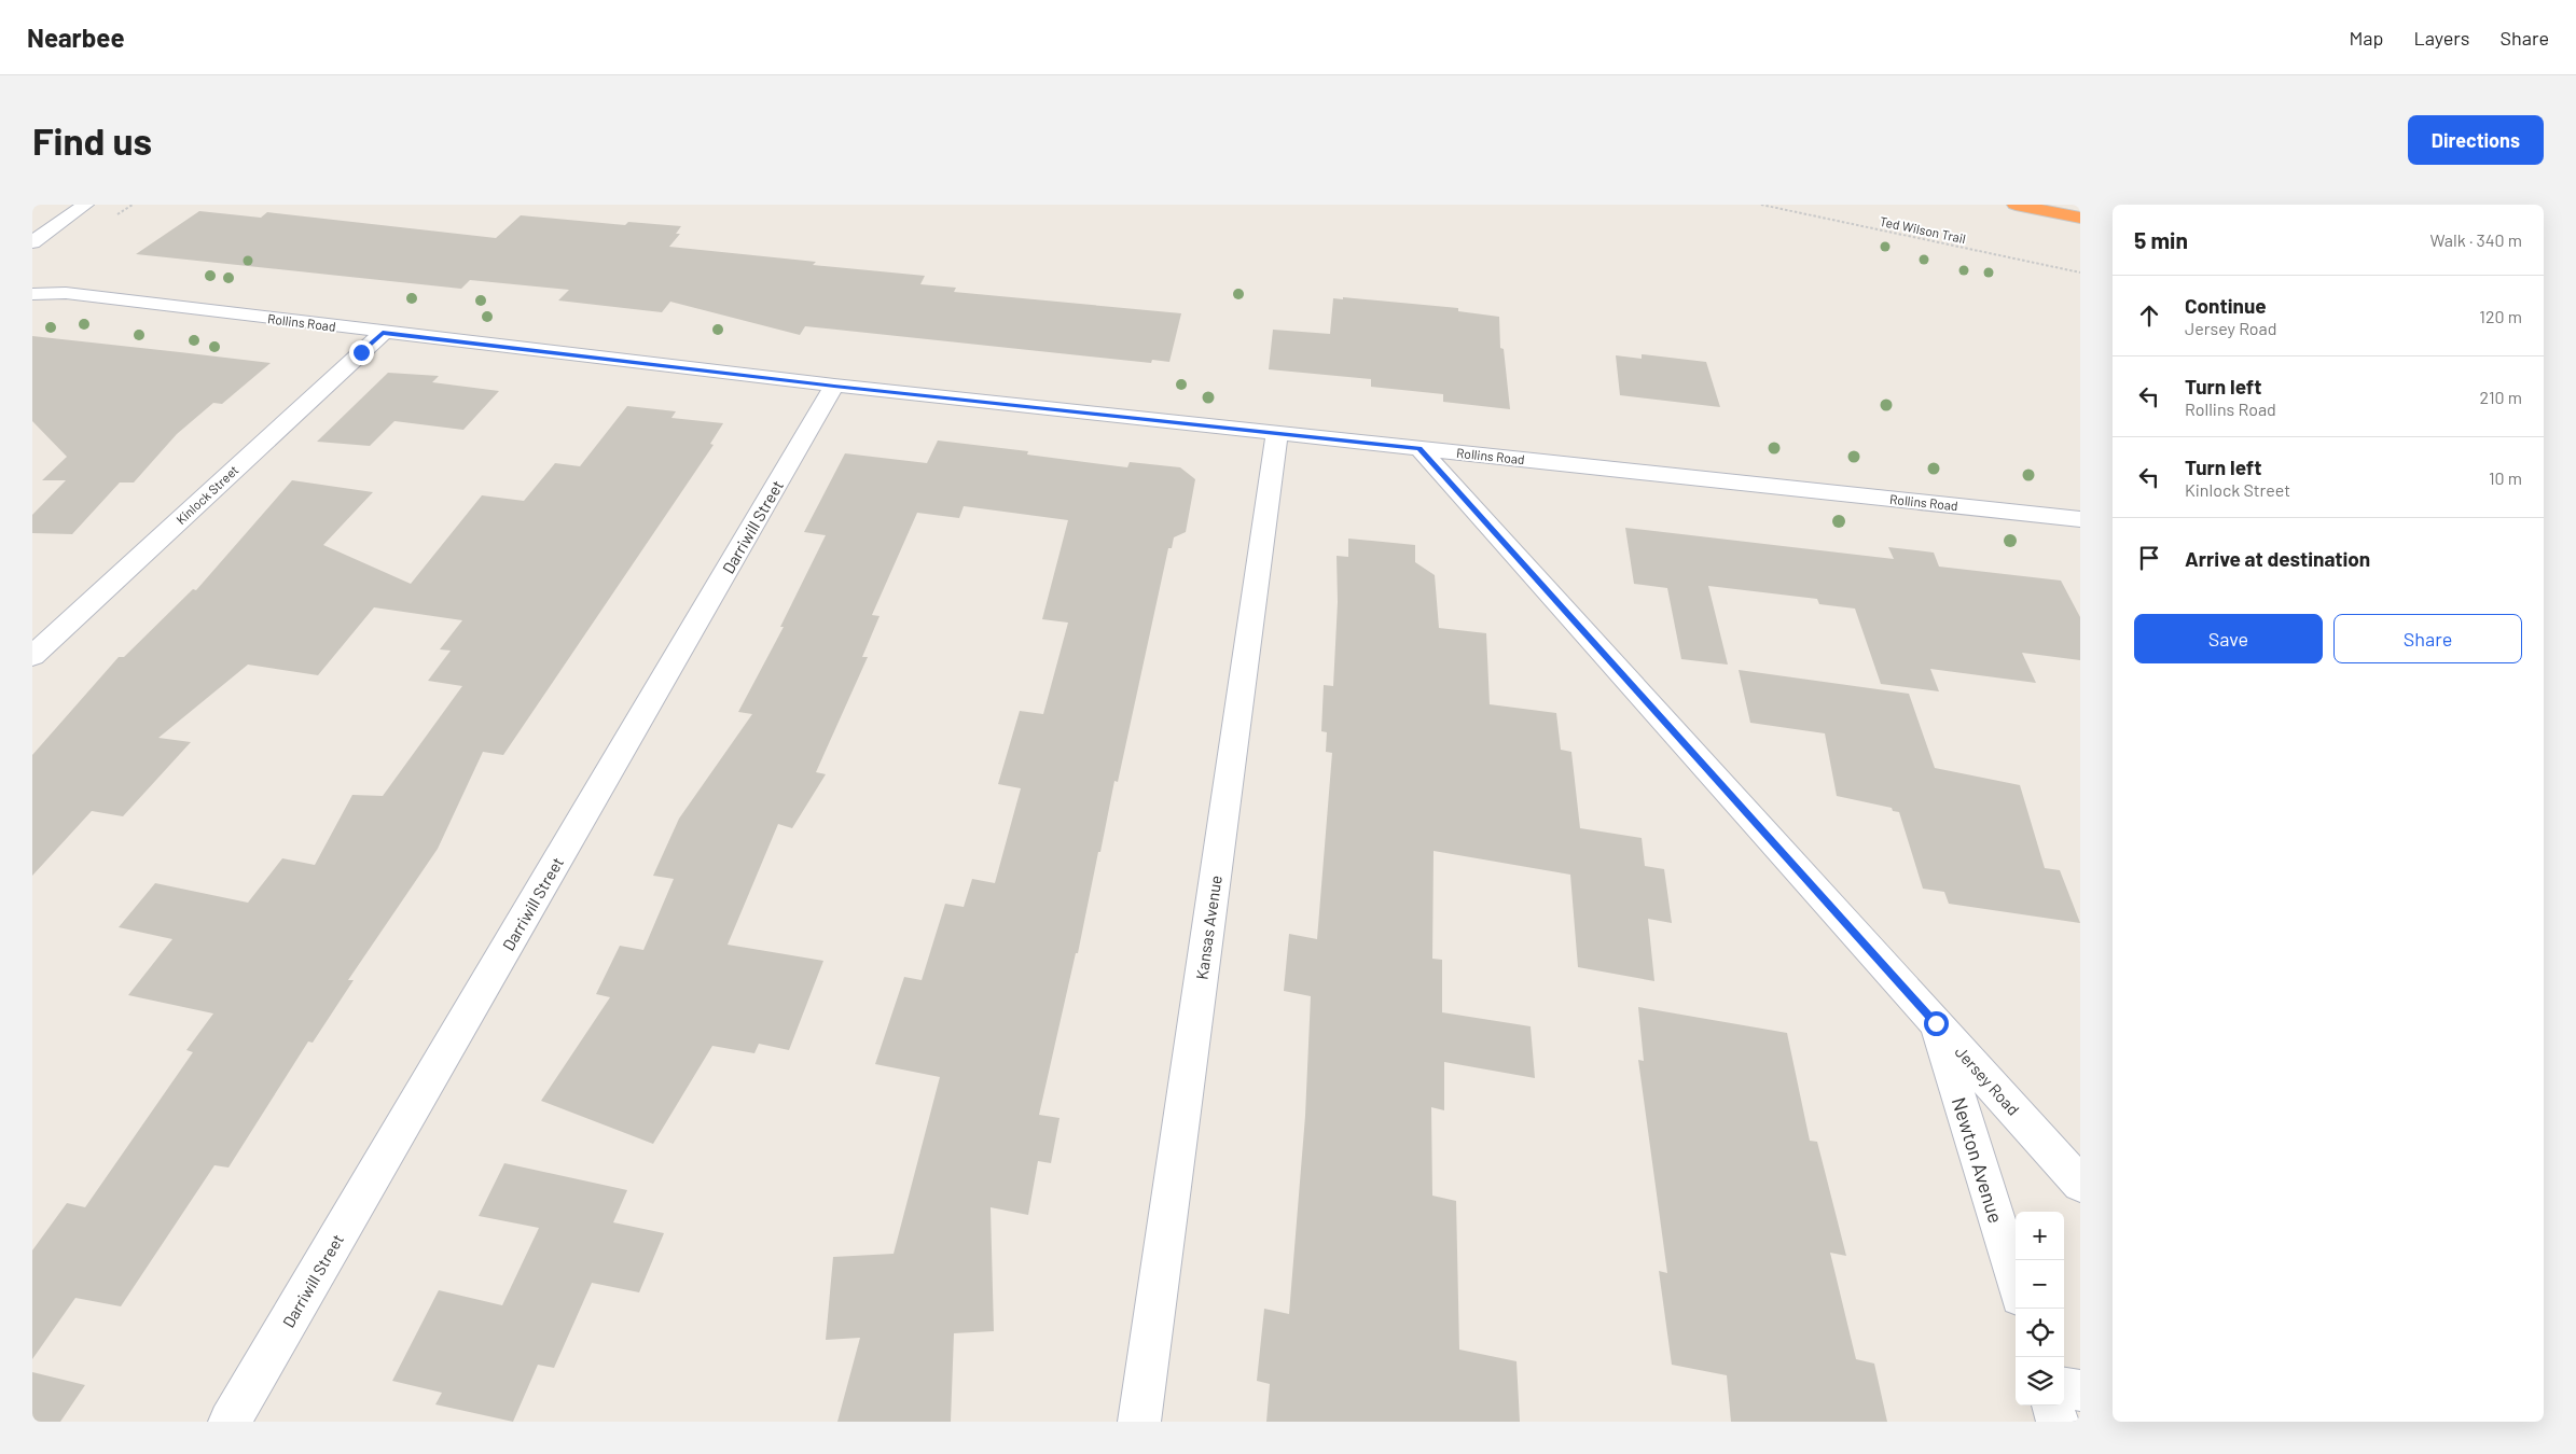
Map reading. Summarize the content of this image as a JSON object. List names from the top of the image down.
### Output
{
  "streets": {
    "street": [
      "Rollins Road",
      "Kinlock Street",
      "Darriwill Street",
      "Kansas Avenue",
      "Jersey Road",
      "Newton Avenue"
    ],
    "path": ["Ted Wilson Trail"]
  },
  "crossings": [
    ["Rollins Road", "Kinlock Street"],
    ["Rollins Road", "Darriwill Street"],
    ["Rollins Road", "Kansas Avenue"],
    ["Rollins Road", "Jersey Road"],
    ["Jersey Road", "Newton Avenue"]
  ],
  "page": {
    "header": "Nearbee",
    "nav": ["Map", "Layers", "Share"],
    "buttons": [
      "Directions",
      ["Save", "Share"]
    ],
    "title": "Find us",
    "heading": ["5 min", "Walk · 340 m"],
    "list": [
      ["Continue", "Jersey Road", "120 m"],
      ["Turn left", "Rollins Road", "210 m"],
      ["Turn left", "Kinlock Street", "10 m"],
      "Arrive at destination"
    ],
    "map_buttons": ["+", "−"]
  }
}
